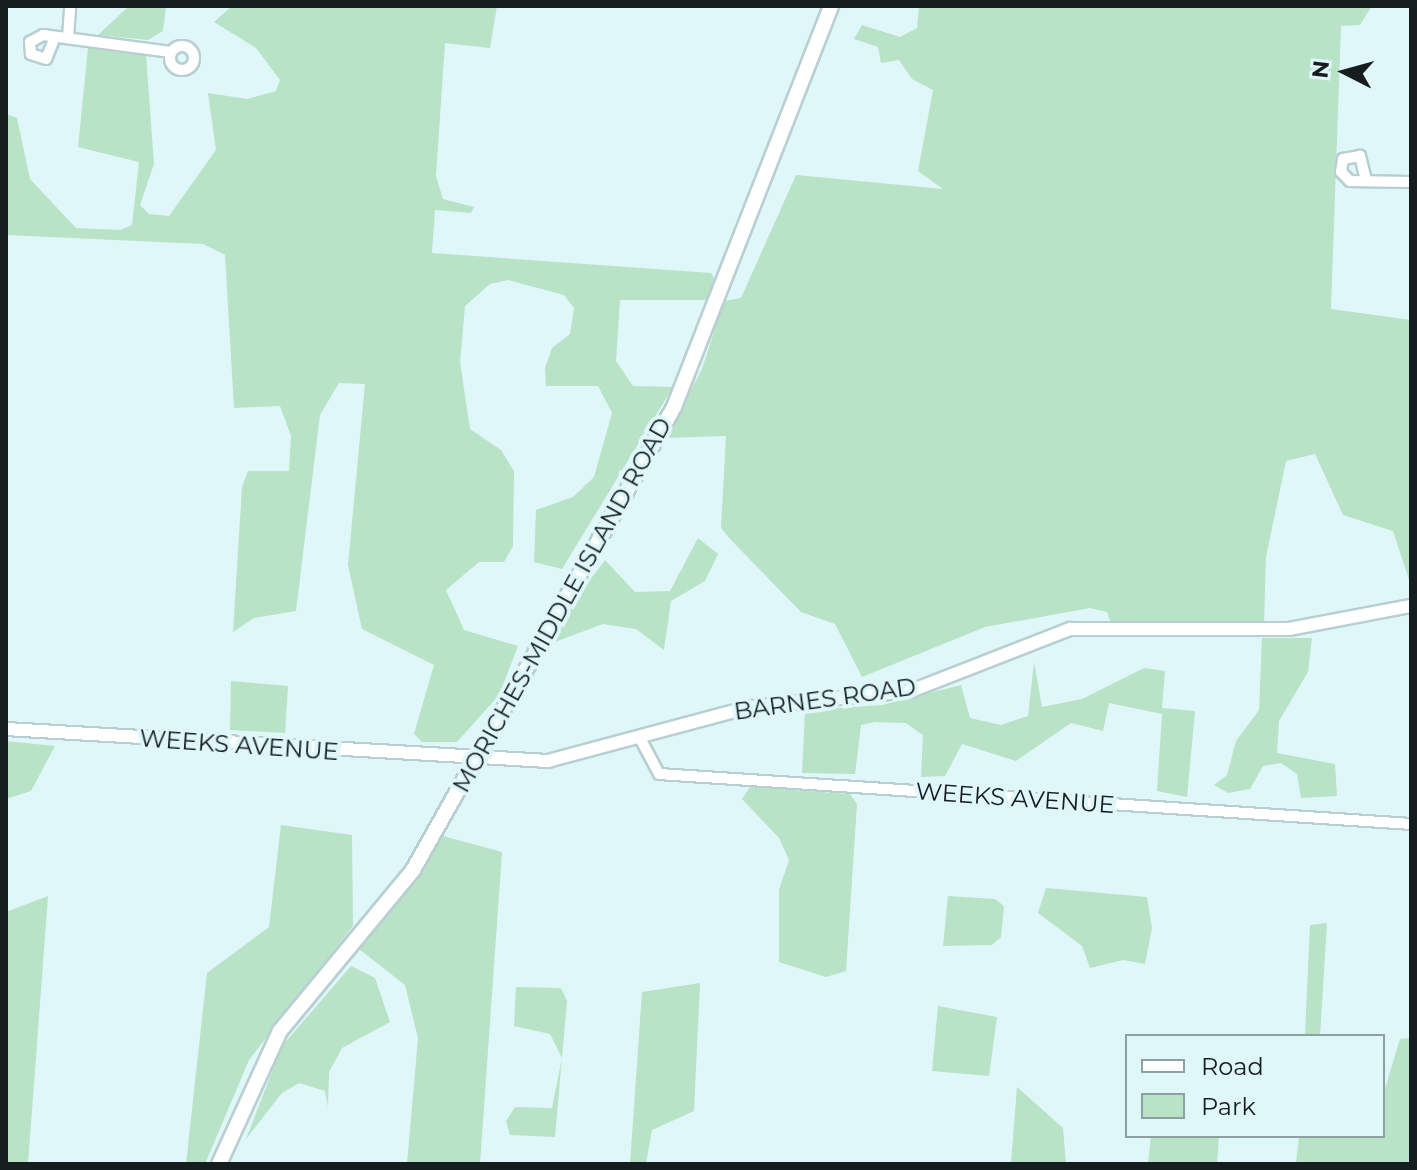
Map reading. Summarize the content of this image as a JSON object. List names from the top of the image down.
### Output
{
  "streets": {
    "main road": ["MORICHES-MIDDLE ISLAND ROAD"],
    "street": ["BARNES ROAD", "WEEKS AVENUE"]
  },
  "crossings": [
    ["MORICHES-MIDDLE ISLAND ROAD", "BARNES ROAD"],
    ["MORICHES-MIDDLE ISLAND ROAD", "WEEKS AVENUE"],
    ["BARNES ROAD", "WEEKS AVENUE"]
  ],
  "legend": ["Road", "Park"],
  "north": "left"
}
